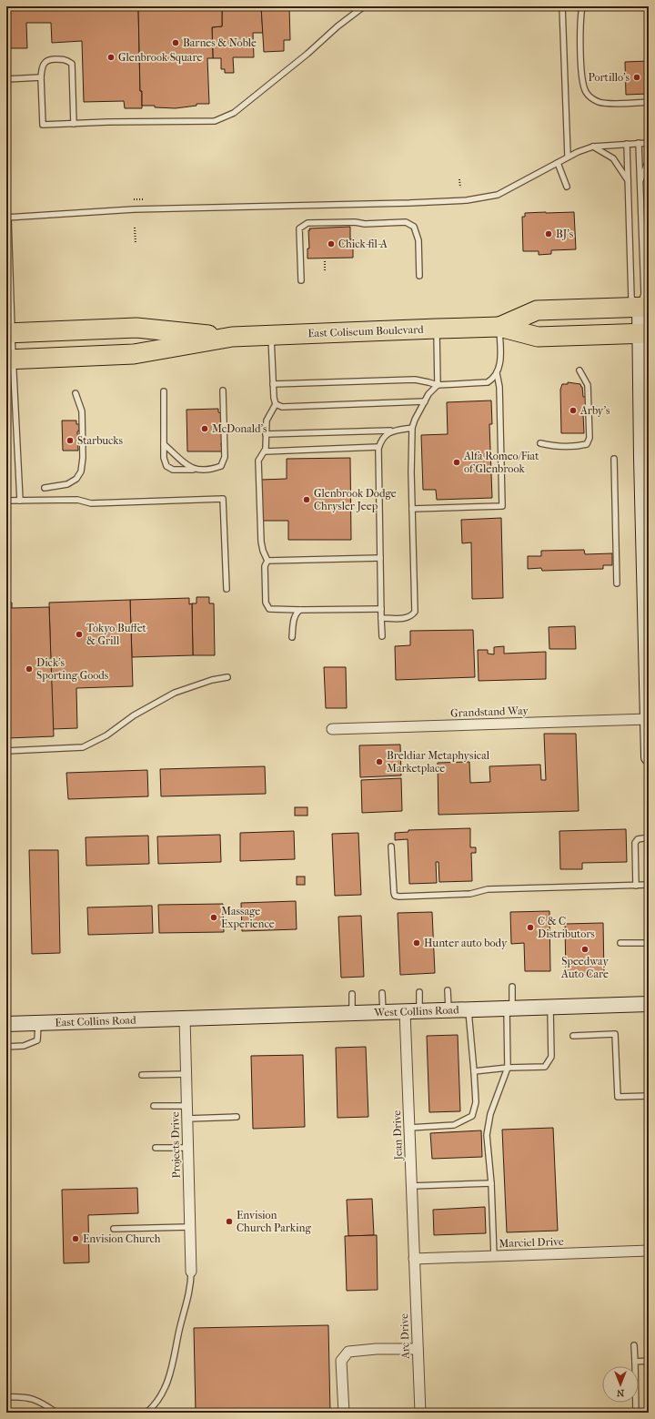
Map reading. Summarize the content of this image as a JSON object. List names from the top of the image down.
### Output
{
  "streets": {
    "highway": ["East Coliseum Boulevard"],
    "street": [
      "Grandstand Way",
      "West Collins Road",
      "East Collins Road",
      "Jean Drive",
      "Projects Drive",
      "Marciel Drive",
      "Arc Drive"
    ]
  },
  "crossings": [
    ["West Collins Road", "East Collins Road"],
    ["West Collins Road", "Jean Drive"],
    ["West Collins Road", "Projects Drive"],
    ["East Collins Road", "Projects Drive"],
    ["Jean Drive", "Marciel Drive"],
    ["Jean Drive", "Arc Drive"],
    ["Marciel Drive", "Arc Drive"]
  ],
  "places": [
    "Barnes & Noble",
    "Glenbrook Square",
    "Portillo's",
    "BJ's",
    "Chick-fil-A",
    "Arby's",
    "McDonald's",
    "Starbucks",
    "Alfa Romeo/Fiat of Glenbrook",
    "Glenbrook Dodge Chrysler Jeep",
    "Tokyo Buffet & Grill",
    "Dick's Sporting Goods",
    "Breldiar Metaphysical Marketplace",
    "Massage Experience",
    "C & C Distributors",
    "Hunter auto body",
    "Speedway Auto Care",
    "Envision Church Parking",
    "Envision Church"
  ],
  "north": "bottom"
}
